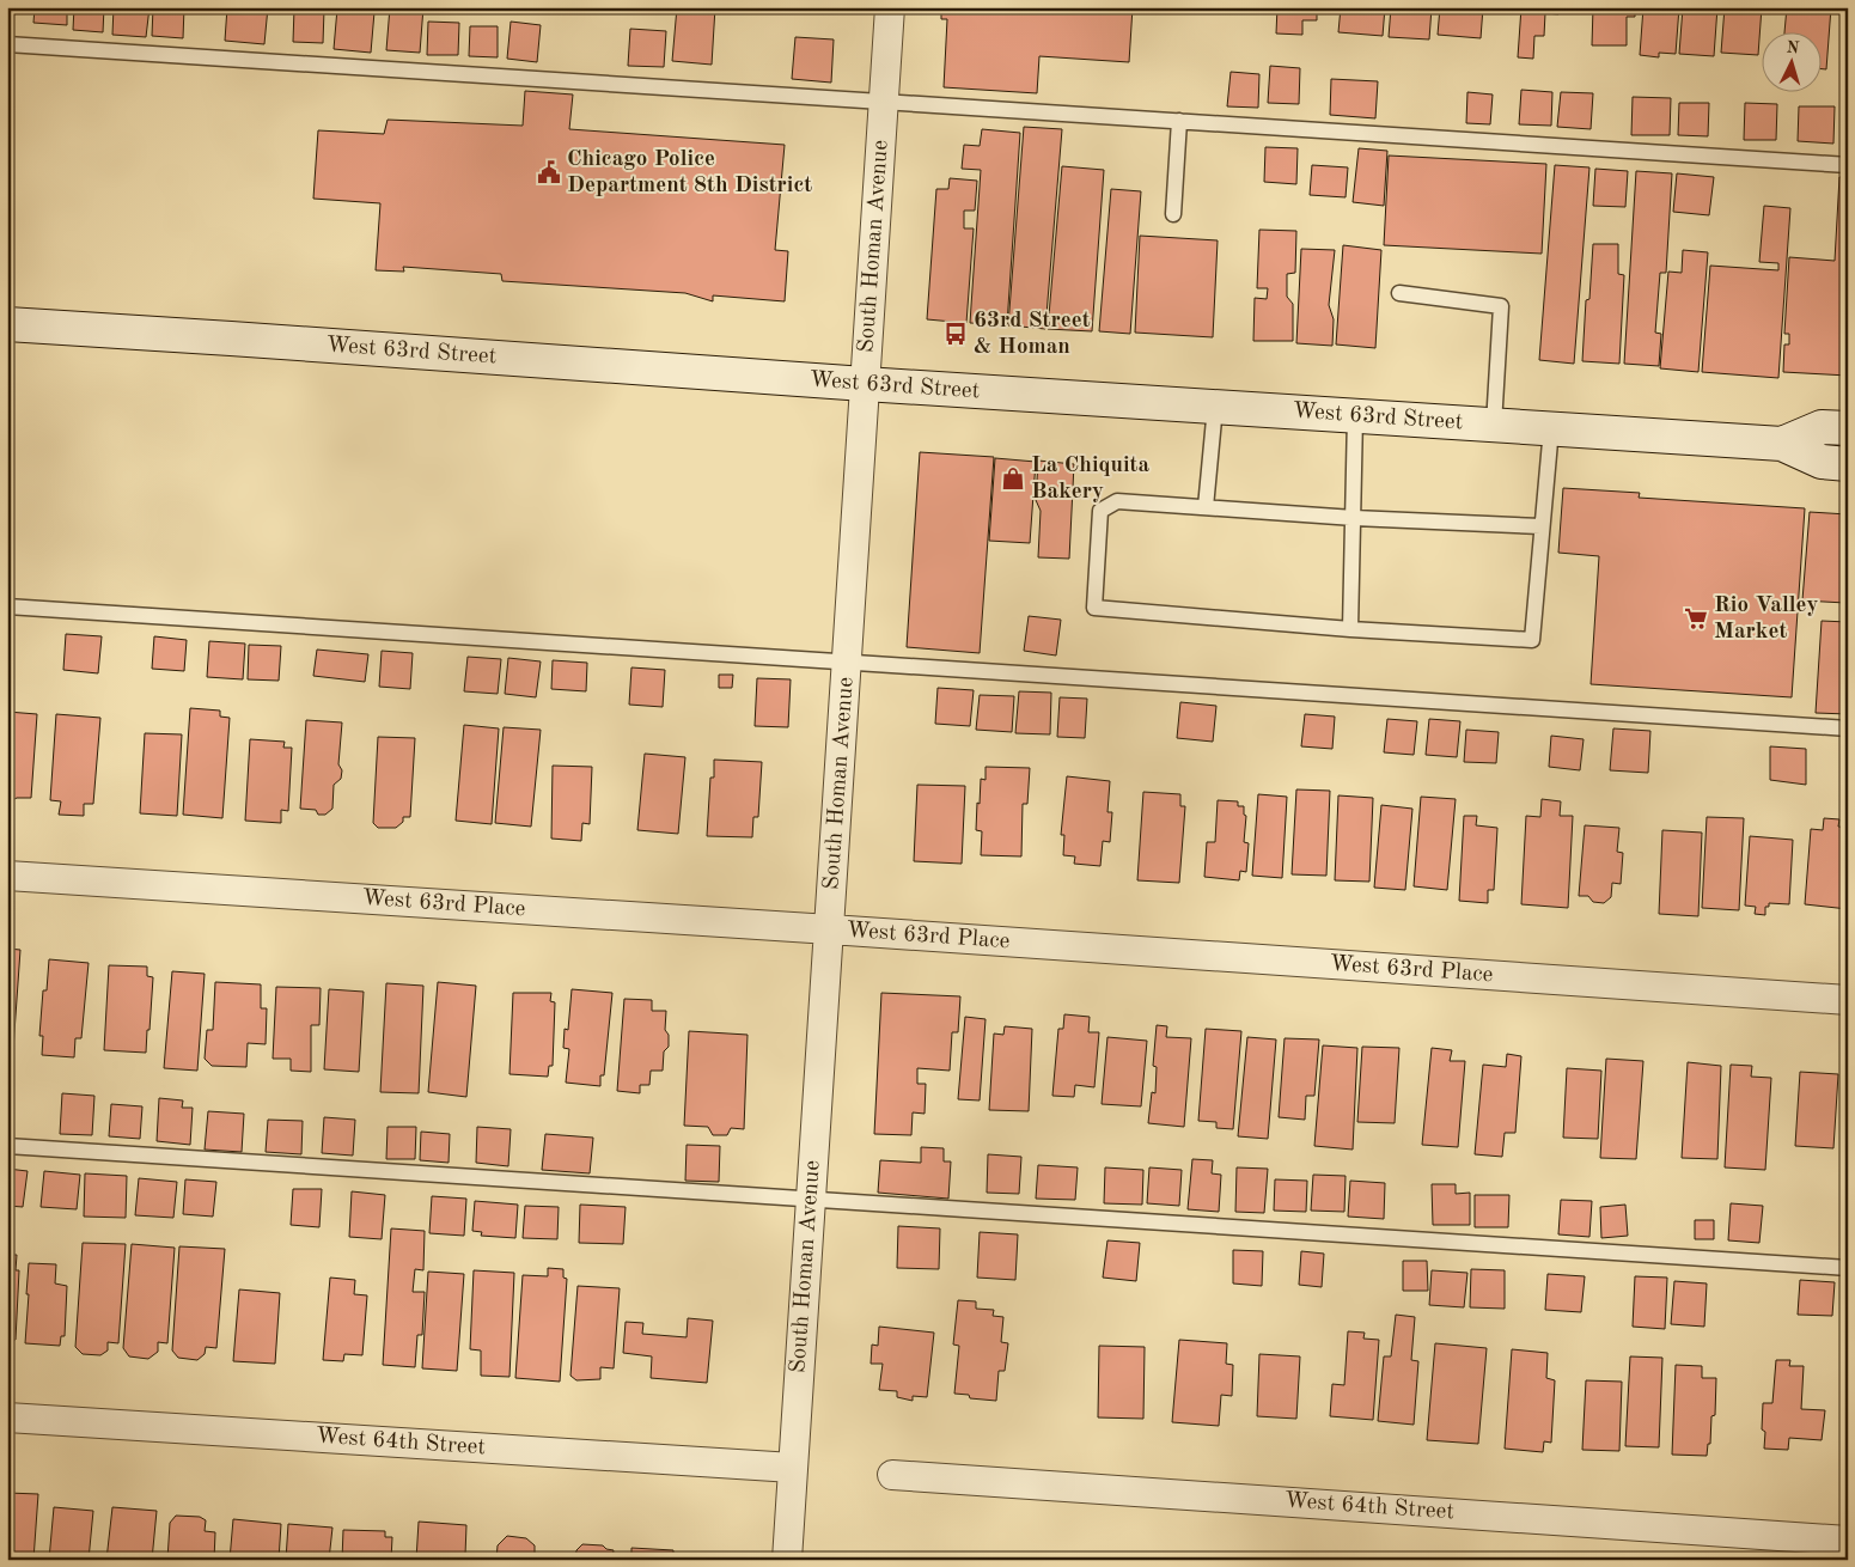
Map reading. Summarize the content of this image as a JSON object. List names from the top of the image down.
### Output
{
  "streets": {
    "main road": ["West 63rd Street"],
    "street": ["South Homan Avenue", "West 63rd Place", "West 64th Street"]
  },
  "crossings": [
    ["South Homan Avenue", "West 63rd Street"],
    ["South Homan Avenue", "West 63rd Place"],
    ["South Homan Avenue", "West 64th Street"]
  ],
  "places": {
    "public building": ["Chicago Police Department 8th District"],
    "bus stop": ["63rd Street & Homan"],
    "shop": ["La Chiquita Bakery"],
    "supermarket": ["Rio Valley Market"]
  },
  "north": "top"
}
